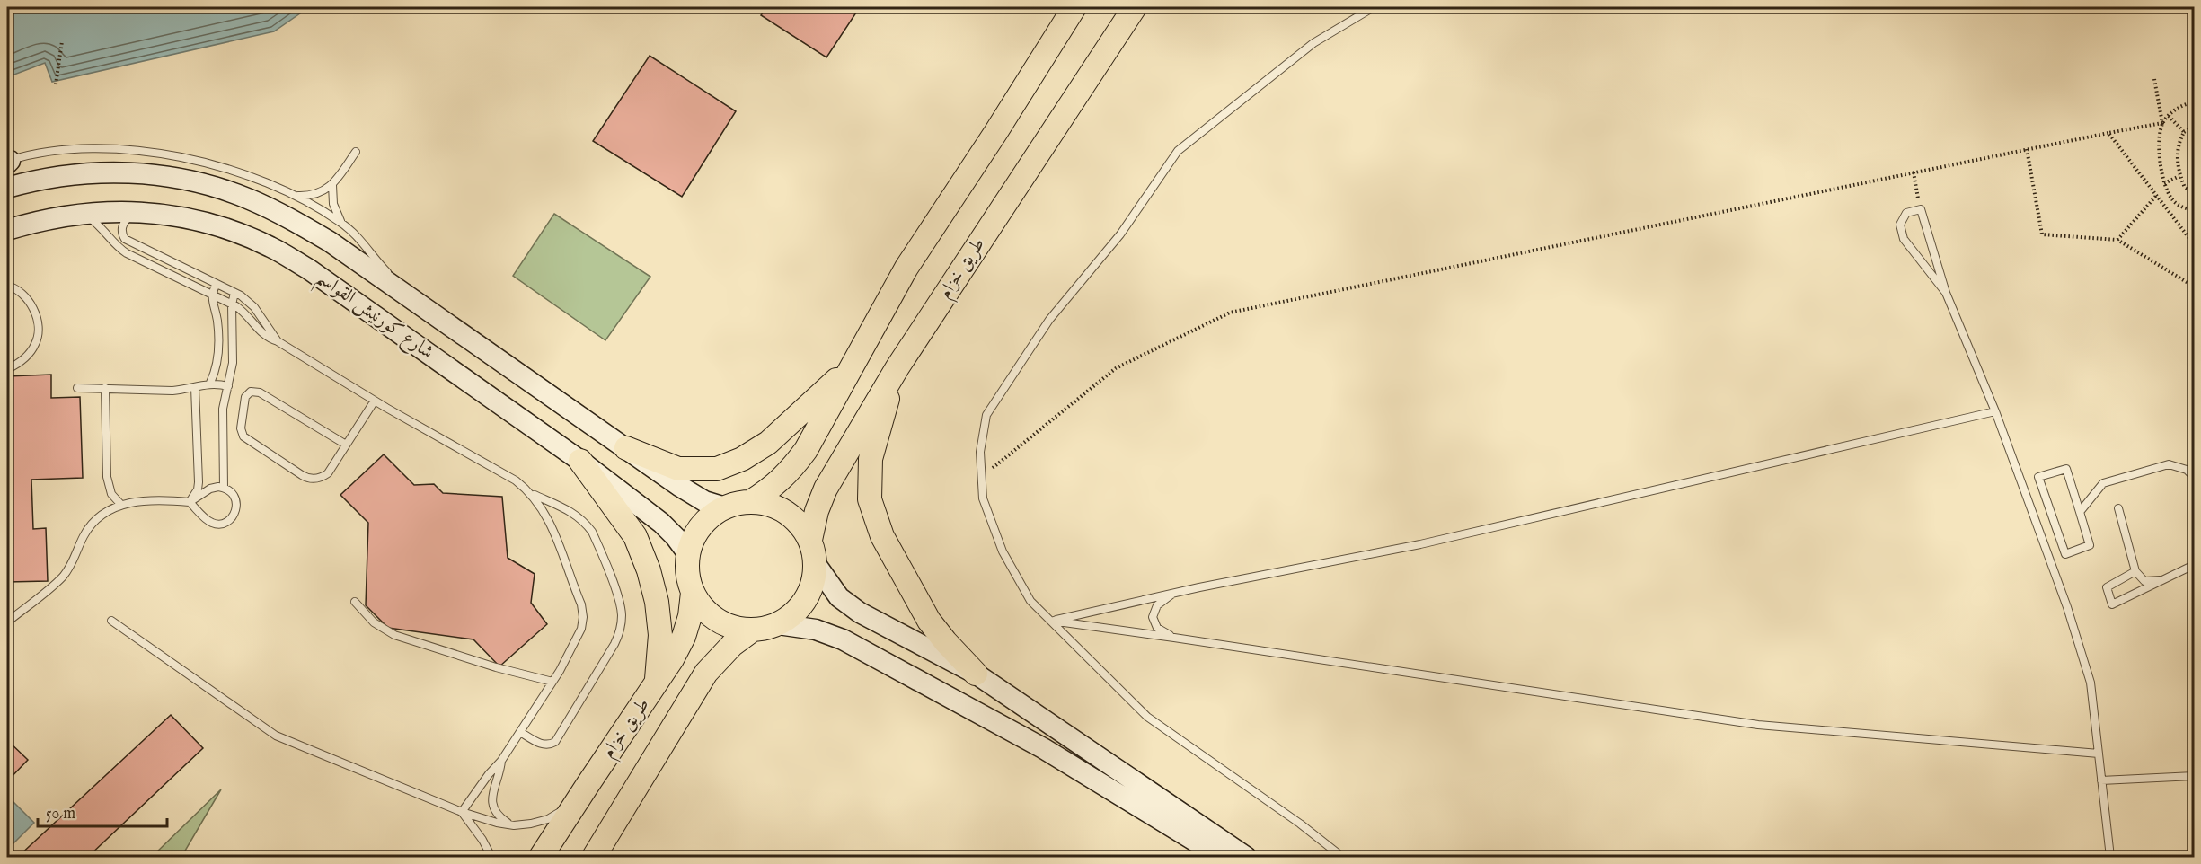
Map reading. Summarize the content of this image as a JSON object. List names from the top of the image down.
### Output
{
  "streets": {
    "main road": ["طريق خزام", "شارع كورنيش القواسم"]
  },
  "crossings": [
    ["طريق خزام", "شارع كورنيش القواسم"]
  ],
  "scale_bar": "50 m"
}
